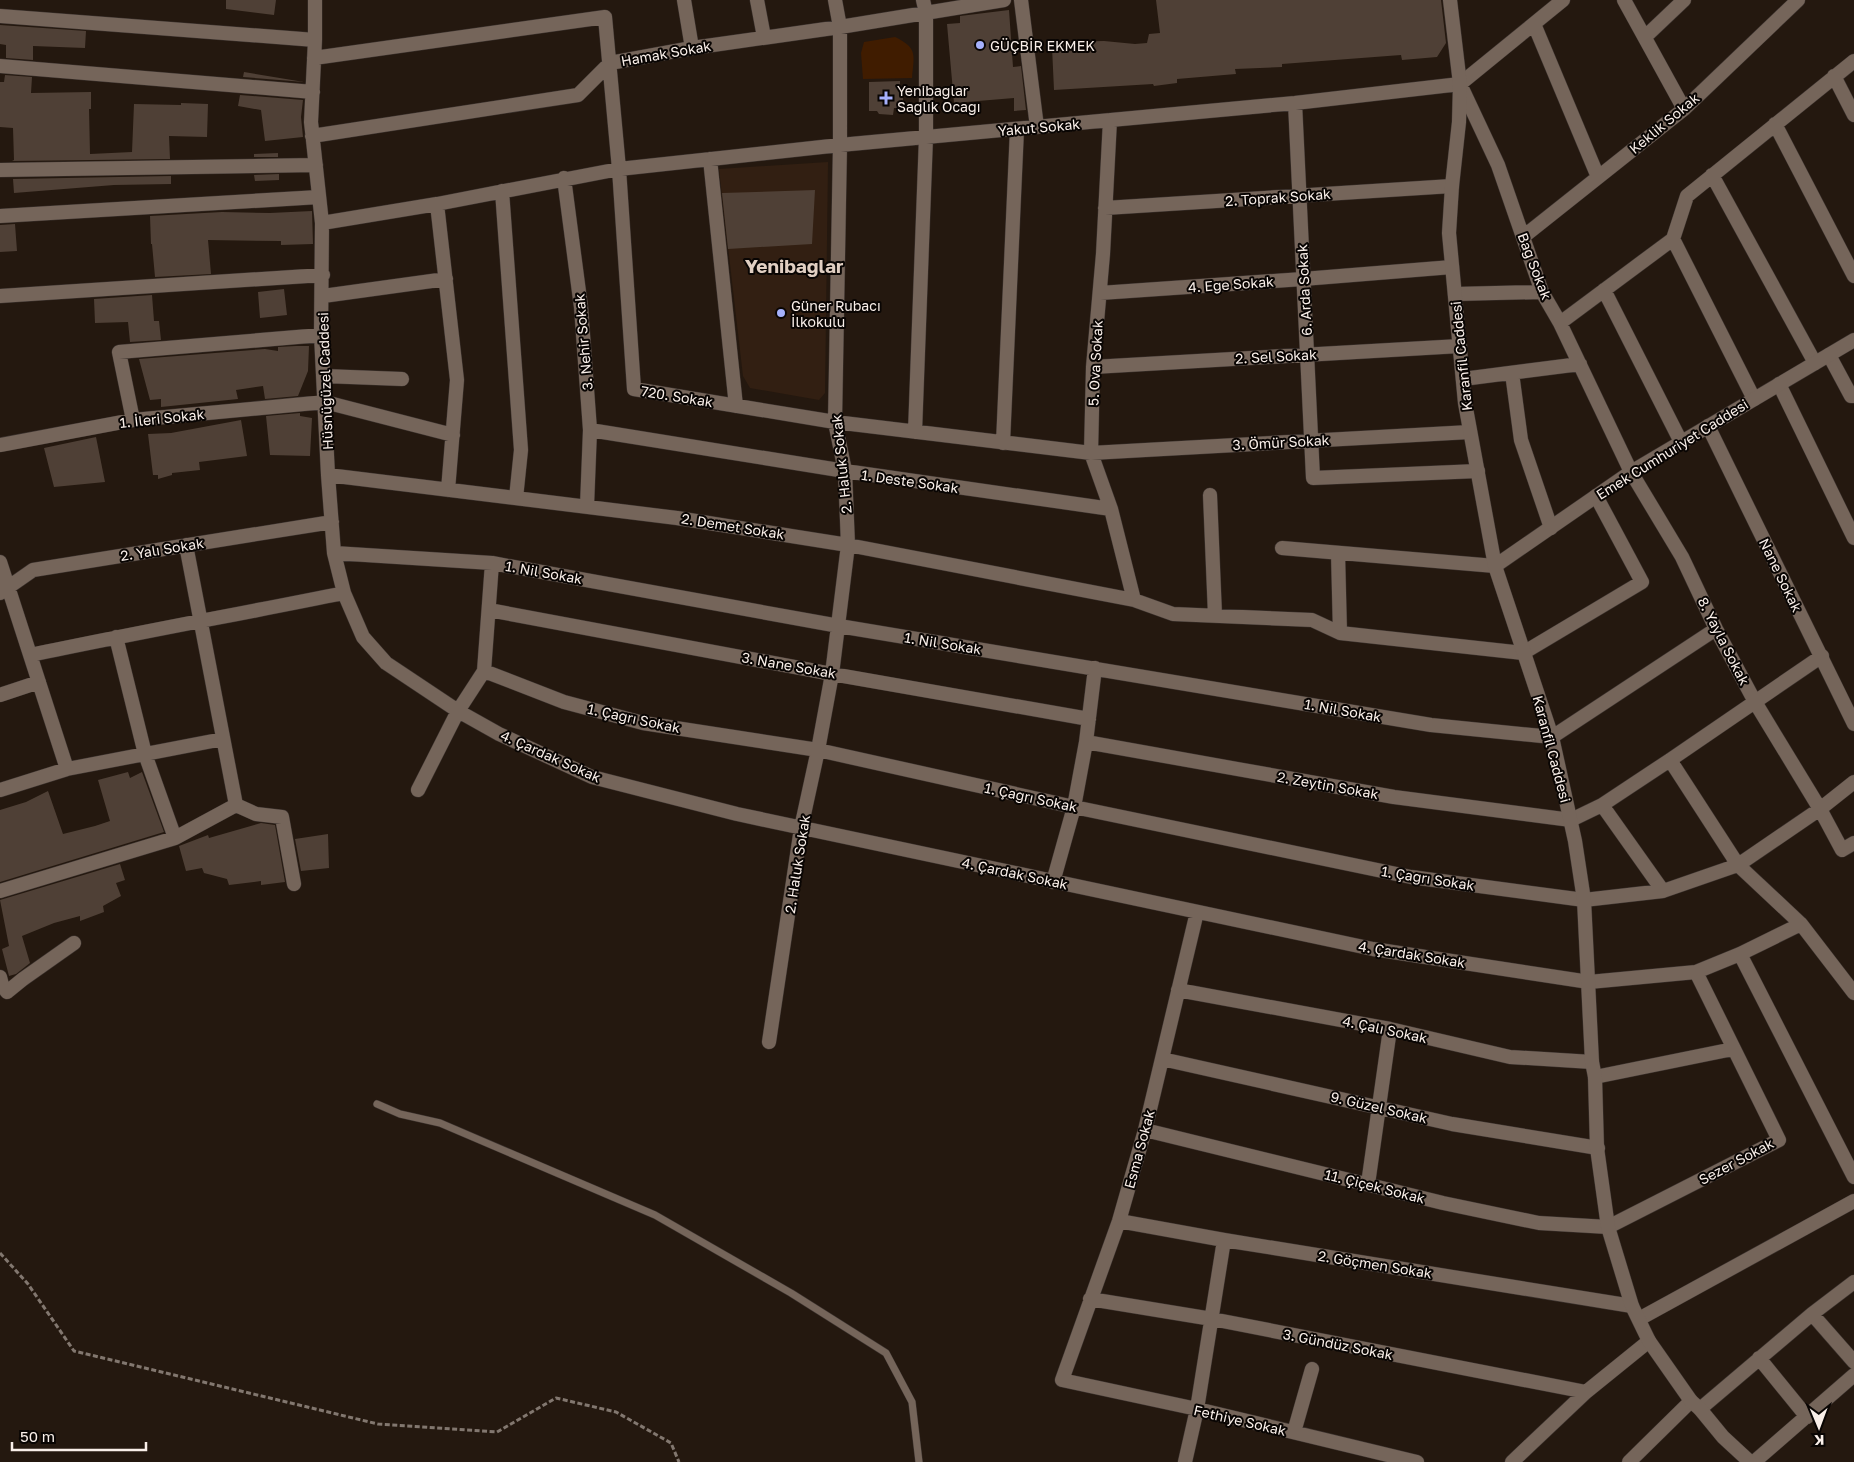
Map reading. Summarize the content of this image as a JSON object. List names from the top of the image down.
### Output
{
  "streets": {
    "street": [
      "Hamak Sokak",
      "Keklik Sokak",
      "Yakut Sokak",
      "2. Toprak Sokak",
      "Bağ Sokak",
      "4. Ege Sokak",
      "6. Arda Sokak",
      "3. Nehir Sokak",
      "2. Sel Sokak",
      "Karanfil Caddesi",
      "5. Ova Sokak",
      "Hüsnügüzel Caddesi",
      "720. Sokak",
      "1. İleri Sokak",
      "3. Ömür Sokak",
      "Emek Cumhuriyet Caddesi",
      "2. Haluk Sokak",
      "1. Deste Sokak",
      "2. Demet Sokak",
      "2. Yalı Sokak",
      "1. Nil Sokak",
      "Nane Sokak",
      "8. Yayla Sokak",
      "3. Nane Sokak",
      "1. Çağrı Sokak",
      "4. Çardak Sokak",
      "2. Zeytin Sokak",
      "4. Çalı Sokak",
      "9. Güzel Sokak",
      "Esma Sokak",
      "Sezer Sokak",
      "11. Çiçek Sokak",
      "2. Göçmen Sokak",
      "3. Gündüz Sokak",
      "Fethiye Sokak"
    ]
  },
  "crossings": [
    ["Hamak Sokak", "Hüsnügüzel Caddesi"],
    ["Hamak Sokak", "720. Sokak"],
    ["Hamak Sokak", "2. Haluk Sokak"],
    ["Keklik Sokak", "Bağ Sokak"],
    ["Yakut Sokak", "Bağ Sokak"],
    ["Yakut Sokak", "6. Arda Sokak"],
    ["Yakut Sokak", "3. Nehir Sokak"],
    ["Yakut Sokak", "Karanfil Caddesi"],
    ["Yakut Sokak", "5. Ova Sokak"],
    ["Yakut Sokak", "Hüsnügüzel Caddesi"],
    ["Yakut Sokak", "720. Sokak"],
    ["Yakut Sokak", "2. Haluk Sokak"],
    ["2. Toprak Sokak", "6. Arda Sokak"],
    ["2. Toprak Sokak", "Karanfil Caddesi"],
    ["2. Toprak Sokak", "5. Ova Sokak"],
    ["Bağ Sokak", "Karanfil Caddesi"],
    ["Bağ Sokak", "Emek Cumhuriyet Caddesi"],
    ["Bağ Sokak", "8. Yayla Sokak"],
    ["4. Ege Sokak", "6. Arda Sokak"],
    ["4. Ege Sokak", "Karanfil Caddesi"],
    ["4. Ege Sokak", "5. Ova Sokak"],
    ["6. Arda Sokak", "2. Sel Sokak"],
    ["6. Arda Sokak", "Karanfil Caddesi"],
    ["6. Arda Sokak", "3. Ömür Sokak"],
    ["3. Nehir Sokak", "1. Deste Sokak"],
    ["3. Nehir Sokak", "2. Demet Sokak"],
    ["2. Sel Sokak", "Karanfil Caddesi"],
    ["2. Sel Sokak", "5. Ova Sokak"],
    ["Karanfil Caddesi", "3. Ömür Sokak"],
    ["Karanfil Caddesi", "Emek Cumhuriyet Caddesi"],
    ["Karanfil Caddesi", "2. Demet Sokak"],
    ["Karanfil Caddesi", "1. Nil Sokak"],
    ["Karanfil Caddesi", "1. Çağrı Sokak"],
    ["Karanfil Caddesi", "4. Çardak Sokak"],
    ["Karanfil Caddesi", "2. Zeytin Sokak"],
    ["Karanfil Caddesi", "4. Çalı Sokak"],
    ["Karanfil Caddesi", "9. Güzel Sokak"],
    ["Karanfil Caddesi", "Sezer Sokak"],
    ["Karanfil Caddesi", "11. Çiçek Sokak"],
    ["Karanfil Caddesi", "2. Göçmen Sokak"],
    ["5. Ova Sokak", "720. Sokak"],
    ["5. Ova Sokak", "3. Ömür Sokak"],
    ["5. Ova Sokak", "1. Deste Sokak"],
    ["5. Ova Sokak", "2. Demet Sokak"],
    ["Hüsnügüzel Caddesi", "720. Sokak"],
    ["Hüsnügüzel Caddesi", "1. İleri Sokak"],
    ["Hüsnügüzel Caddesi", "2. Demet Sokak"],
    ["Hüsnügüzel Caddesi", "2. Yalı Sokak"],
    ["Hüsnügüzel Caddesi", "1. Nil Sokak"],
    ["Hüsnügüzel Caddesi", "4. Çardak Sokak"],
    ["720. Sokak", "3. Ömür Sokak"],
    ["720. Sokak", "2. Haluk Sokak"],
    ["Emek Cumhuriyet Caddesi", "Nane Sokak"],
    ["Emek Cumhuriyet Caddesi", "8. Yayla Sokak"],
    ["2. Haluk Sokak", "1. Deste Sokak"],
    ["2. Haluk Sokak", "2. Demet Sokak"],
    ["2. Haluk Sokak", "1. Nil Sokak"],
    ["2. Haluk Sokak", "3. Nane Sokak"],
    ["2. Haluk Sokak", "1. Çağrı Sokak"],
    ["2. Haluk Sokak", "4. Çardak Sokak"],
    ["8. Yayla Sokak", "1. Çağrı Sokak"],
    ["4. Çardak Sokak", "Esma Sokak"],
    ["4. Çardak Sokak", "Sezer Sokak"],
    ["4. Çalı Sokak", "Esma Sokak"],
    ["9. Güzel Sokak", "Esma Sokak"],
    ["Esma Sokak", "11. Çiçek Sokak"],
    ["Esma Sokak", "2. Göçmen Sokak"],
    ["Esma Sokak", "3. Gündüz Sokak"],
    ["Esma Sokak", "Fethiye Sokak"],
    ["Sezer Sokak", "11. Çiçek Sokak"]
  ],
  "districts": ["Yenibağlar"],
  "places": {
    "other": ["GÜÇBİR EKMEK", "Güner Rubacı İlkokulu"],
    "health": ["Yenibağlar Sağlık Ocağı"]
  },
  "scale_bar": "50 m",
  "north": "bottom"
}
